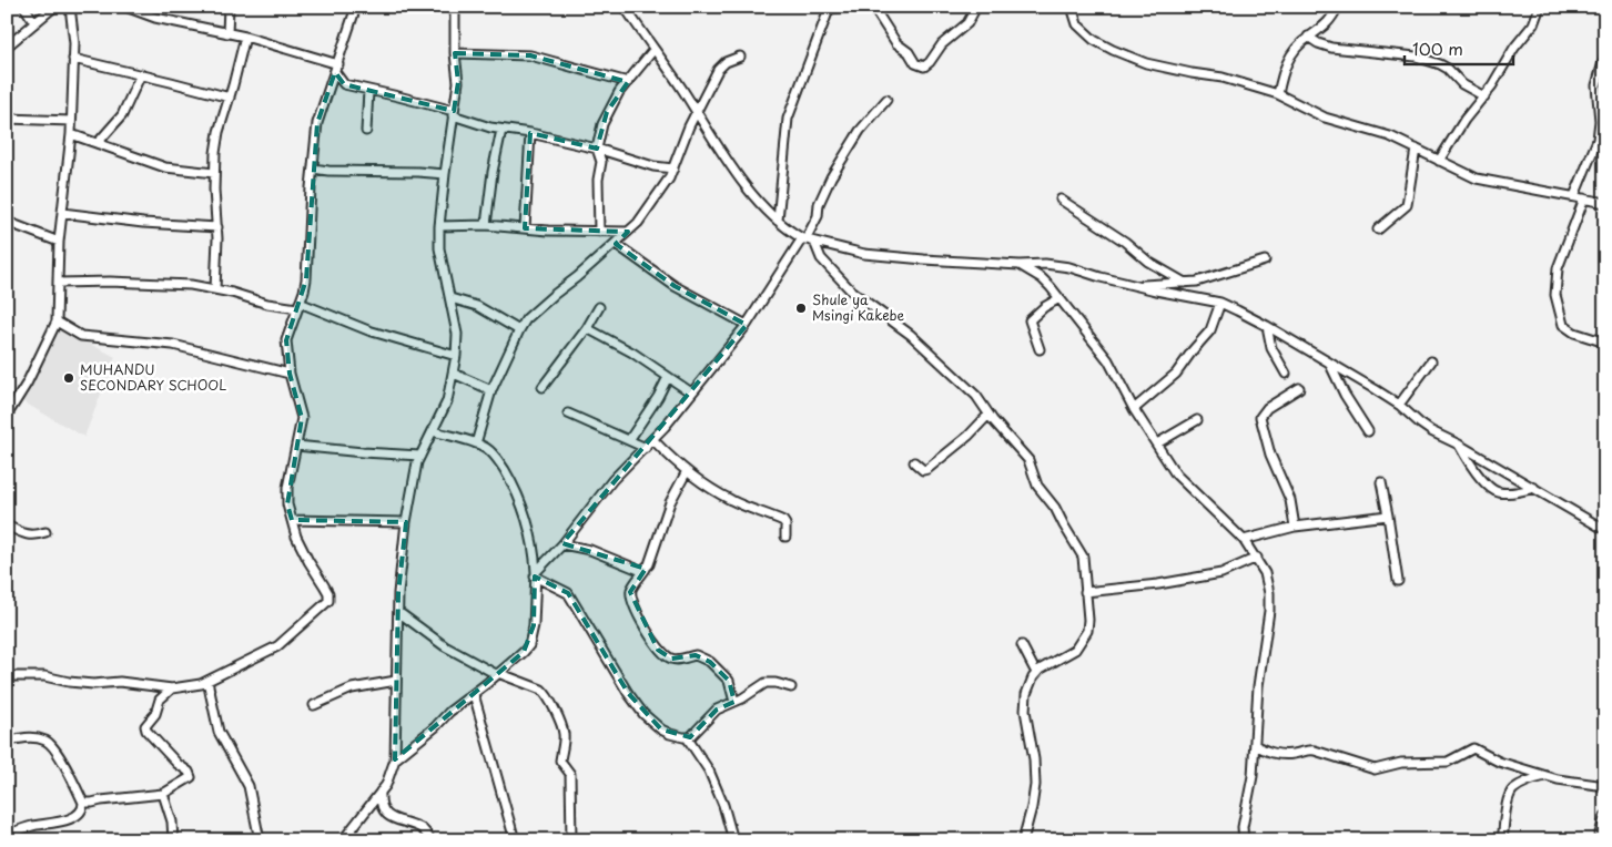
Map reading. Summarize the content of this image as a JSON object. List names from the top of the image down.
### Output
{
  "places": ["Shule ya Msingi Kakebe", "MUHANDU SECONDARY SCHOOL"],
  "scale_bar": "100 m"
}
